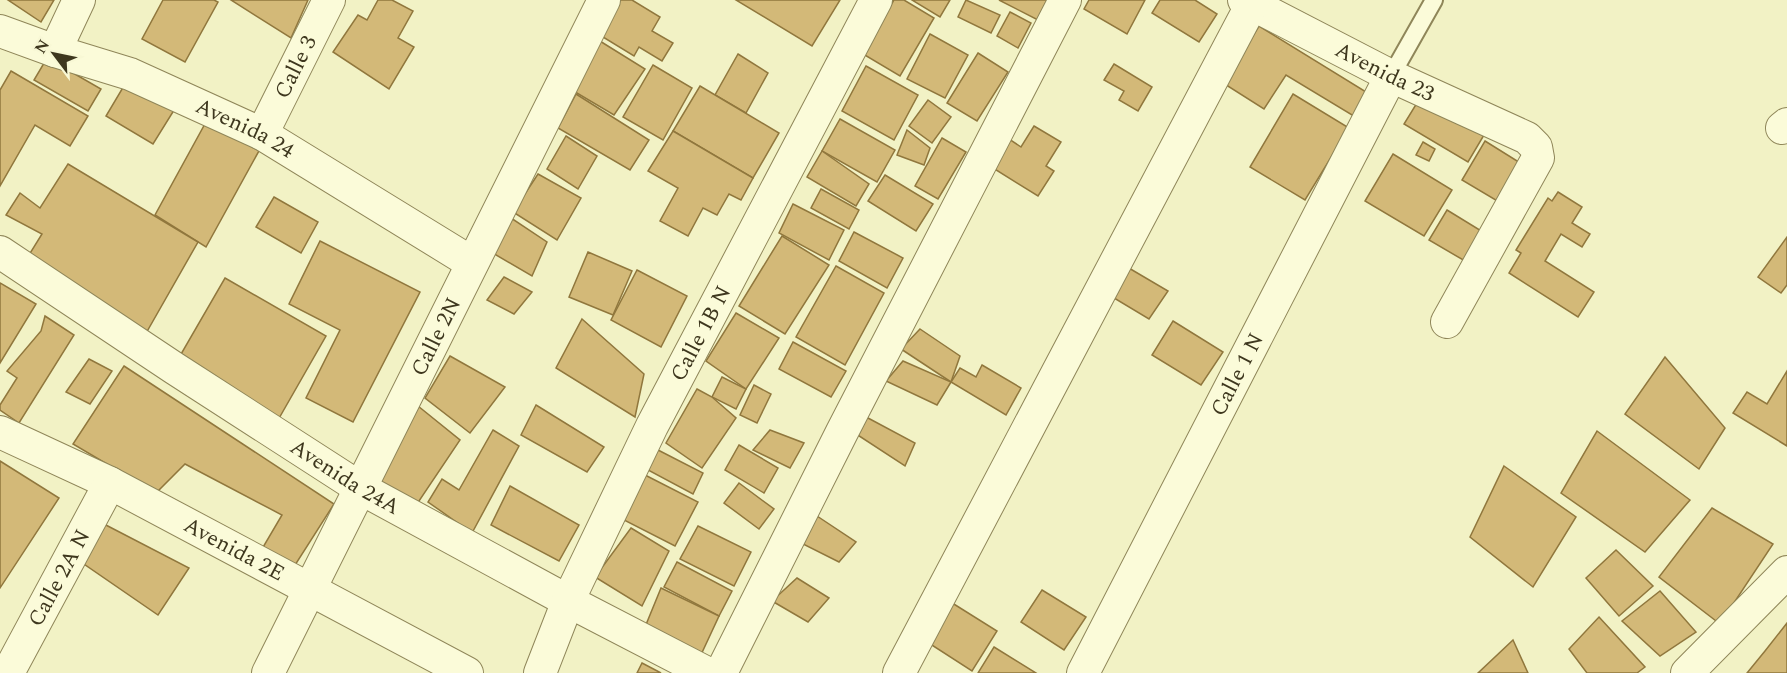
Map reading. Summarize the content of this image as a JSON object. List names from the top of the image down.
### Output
{
  "streets": {
    "street": [
      "Calle 3",
      "Avenida 23",
      "Avenida 24",
      "Calle 1B N",
      "Calle 2N",
      "Calle 1 N",
      "Avenida 24A",
      "Avenida 2E",
      "Calle 2A N"
    ]
  },
  "crossings": [
    ["Calle 3", "Avenida 24"],
    ["Avenida 23", "Calle 1 N"],
    ["Avenida 24", "Calle 2N"],
    ["Calle 1B N", "Avenida 24A"],
    ["Calle 2N", "Avenida 24A"],
    ["Calle 2N", "Avenida 2E"],
    ["Avenida 2E", "Calle 2A N"]
  ],
  "north": "top left"
}
